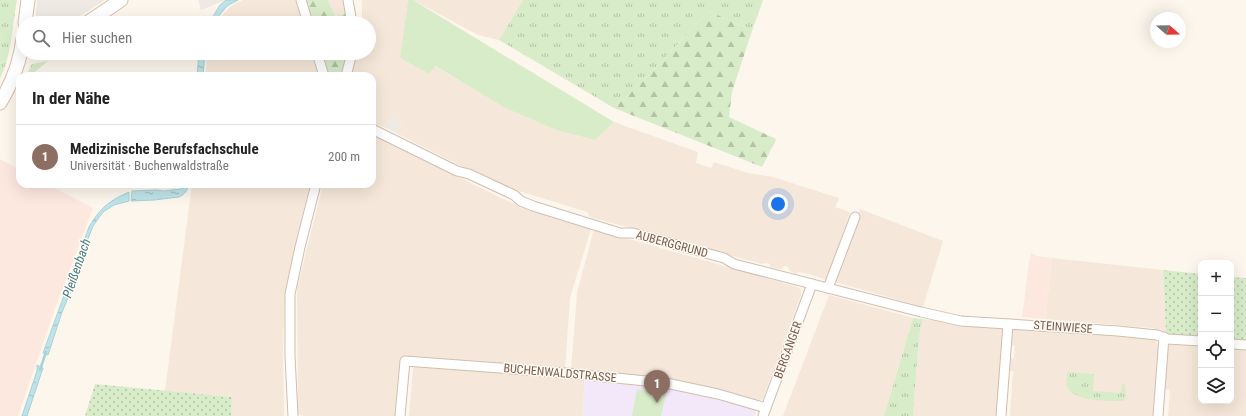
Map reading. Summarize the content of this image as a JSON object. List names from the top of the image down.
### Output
{
  "streets": {
    "street": [
      "AUBERGGRUND",
      "STEINWIESE",
      "BERGANGER",
      "BUCHENWALDSTRASSE"
    ]
  },
  "crossings": [
    ["AUBERGGRUND", "STEINWIESE"],
    ["AUBERGGRUND", "BERGANGER"],
    ["BERGANGER", "BUCHENWALDSTRASSE"]
  ],
  "water": ["Pleißenbach"],
  "north": "right",
  "page": {
    "search": "Hier suchen",
    "heading": "In der Nähe",
    "list": [
      {
        "mark": "1",
        "name": "Medizinische Berufsfachschule",
        "note": "Universität · Buchenwaldstraße",
        "value": "200 m"
      }
    ],
    "map_buttons": ["+", "−"],
    "pins": "1"
  }
}
